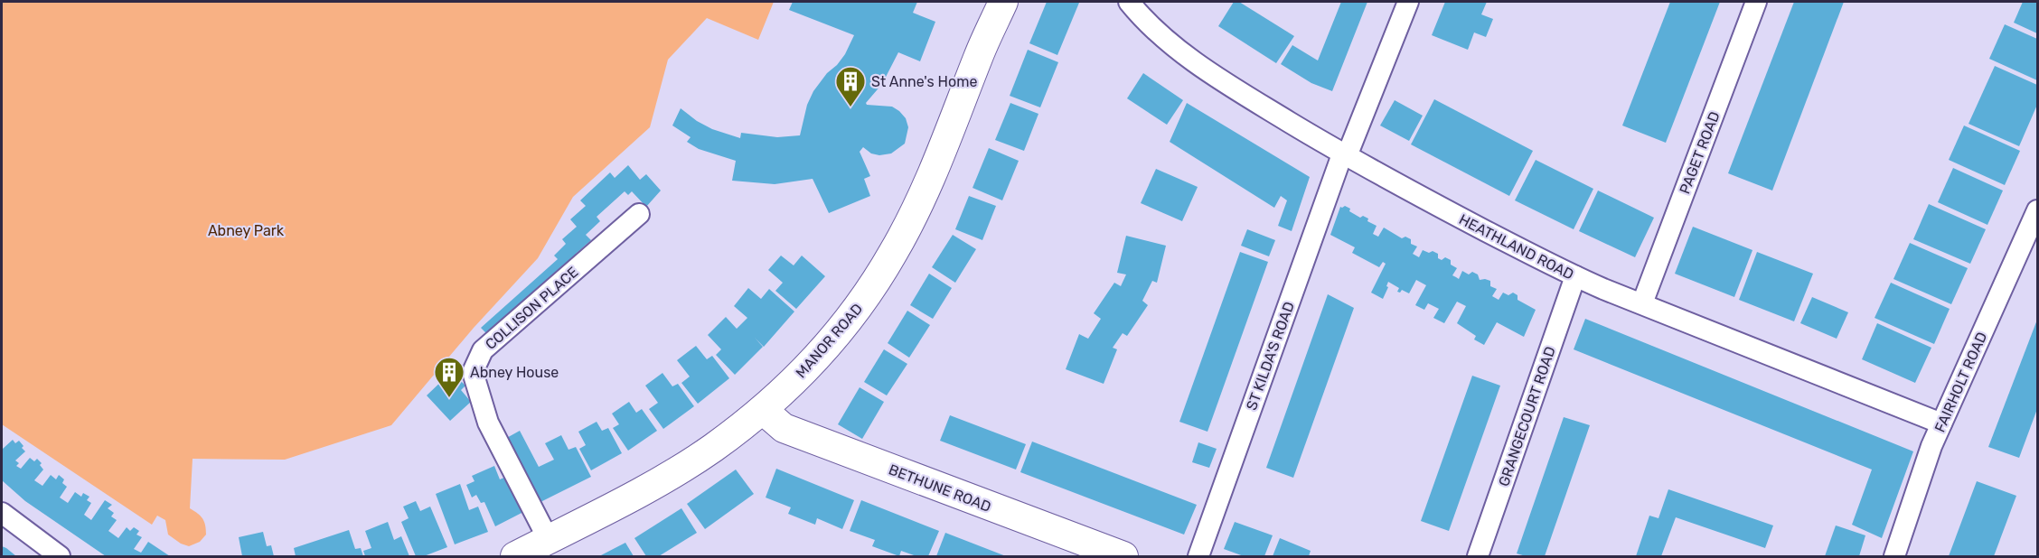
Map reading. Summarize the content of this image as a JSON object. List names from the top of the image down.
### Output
{
  "streets": {
    "main road": ["MANOR ROAD", "BETHUNE ROAD"],
    "street": [
      "PAGET ROAD",
      "HEATHLAND ROAD",
      "COLLISON PLACE",
      "ST KILDA'S ROAD",
      "FAIRHOLT ROAD",
      "GRANGECOURT ROAD"
    ]
  },
  "crossings": [
    ["PAGET ROAD", "HEATHLAND ROAD"],
    ["HEATHLAND ROAD", "ST KILDA'S ROAD"],
    ["HEATHLAND ROAD", "FAIRHOLT ROAD"],
    ["HEATHLAND ROAD", "GRANGECOURT ROAD"],
    ["COLLISON PLACE", "MANOR ROAD"],
    ["MANOR ROAD", "BETHUNE ROAD"]
  ],
  "parks": ["Abney Park"],
  "places": {
    "building": ["St Anne's Home", "Abney House"]
  }
}
